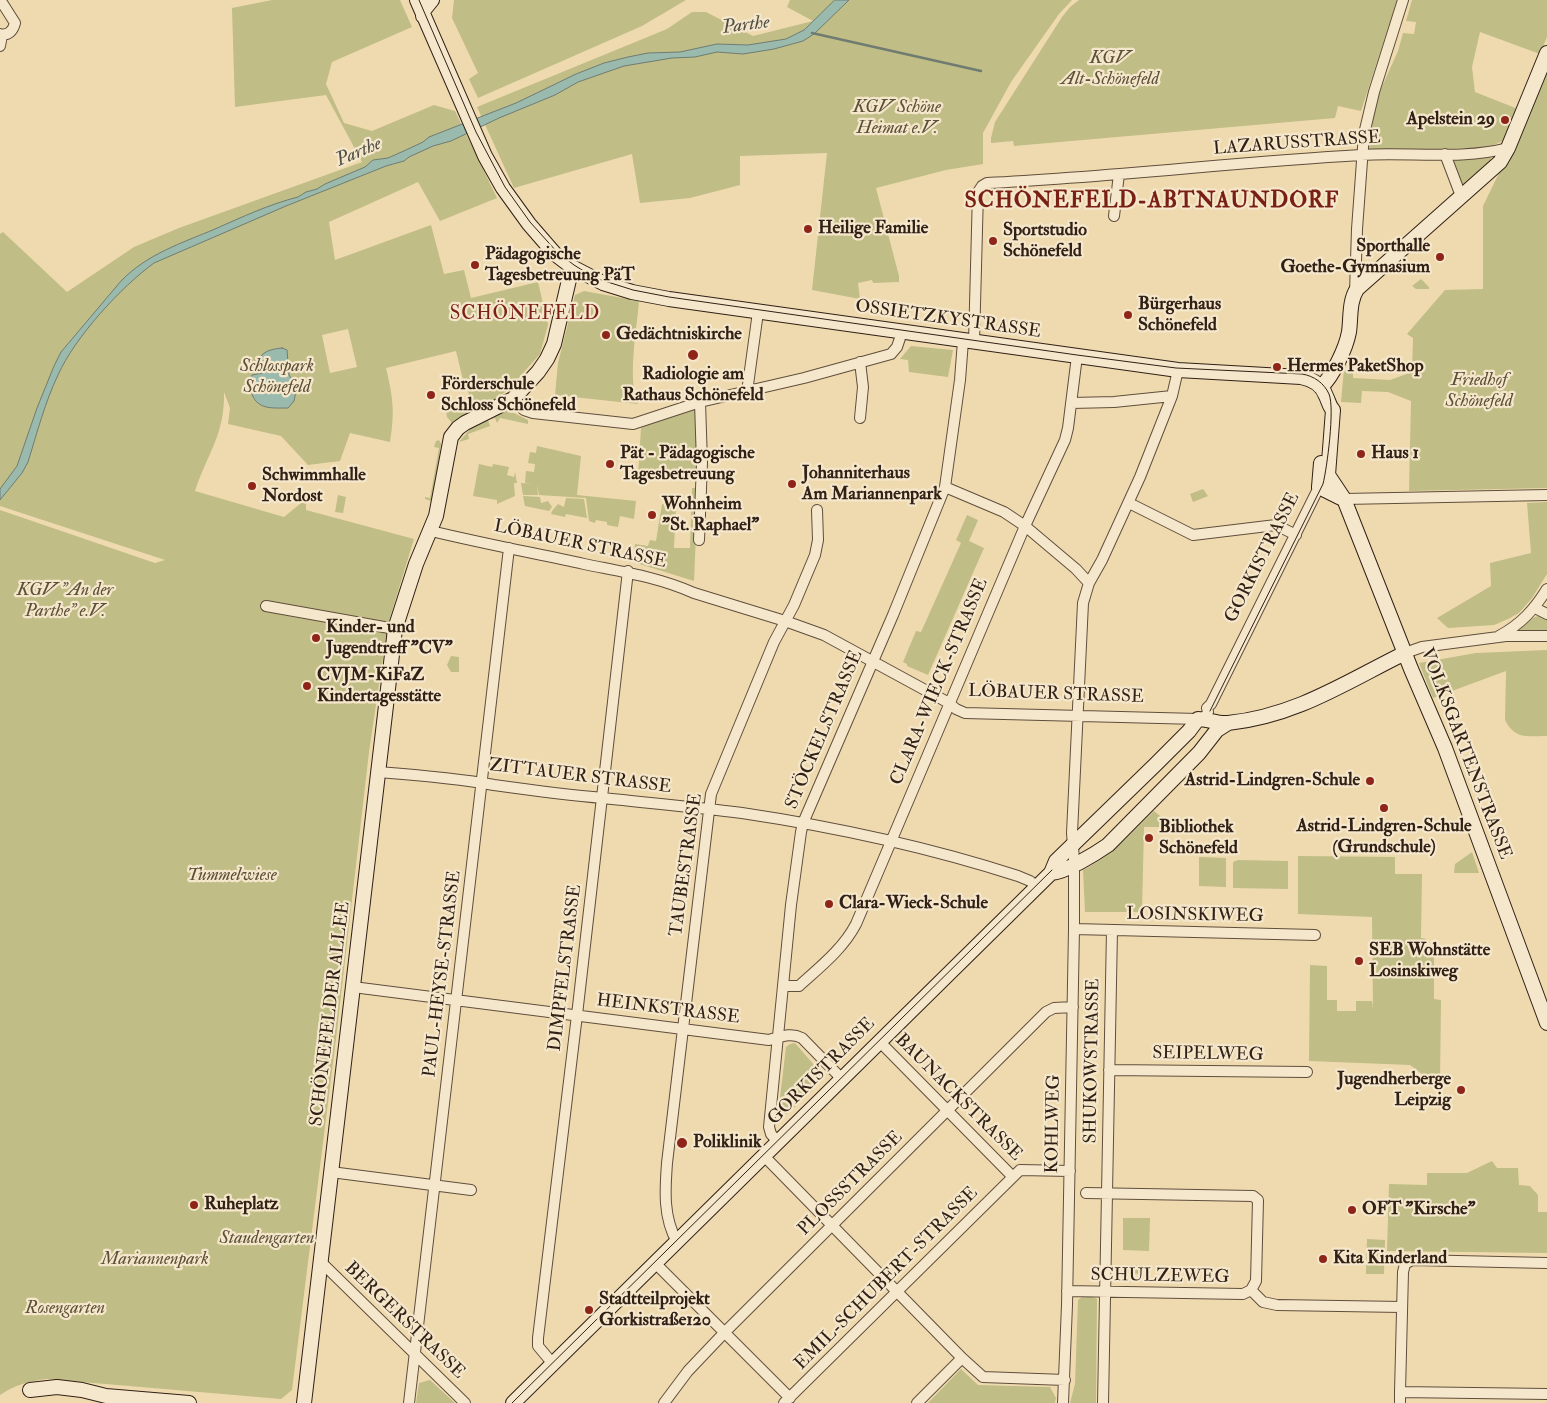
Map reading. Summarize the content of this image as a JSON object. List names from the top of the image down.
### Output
{
  "streets": {
    "main road": [
      "OSSIETZKYSTRASSE",
      "LÖBAUER STRASSE",
      "GORKISTRASSE",
      "VOLKSGARTENSTRASSE",
      "SCHÖNEFELDER ALLEE"
    ],
    "street": [
      "LAZARUSSTRASSE",
      "CLARA-WIECK-STRASSE",
      "STÖCKELSTRASSE",
      "ZITTAUER STRASSE",
      "TAUBESTRASSE",
      "LOSINSKIWEG",
      "DIMPFELSTRASSE",
      "PAUL-HEYSE-STRASSE",
      "HEINKSTRASSE",
      "SEIPELWEG",
      "SHUKOWSTRASSE",
      "BAUNACKSTRASSE",
      "KOHLWEG",
      "PLOSSSTRASSE",
      "SCHULZEWEG",
      "EMIL-SCHUBERT-STRASSE",
      "BERGERSTRASSE"
    ]
  },
  "crossings": [
    ["LAZARUSSTRASSE", "STÖCKELSTRASSE"],
    ["OSSIETZKYSTRASSE", "CLARA-WIECK-STRASSE"],
    ["OSSIETZKYSTRASSE", "STÖCKELSTRASSE"],
    ["OSSIETZKYSTRASSE", "KOHLWEG"],
    ["LÖBAUER STRASSE", "GORKISTRASSE"],
    ["LÖBAUER STRASSE", "CLARA-WIECK-STRASSE"],
    ["LÖBAUER STRASSE", "STÖCKELSTRASSE"],
    ["LÖBAUER STRASSE", "VOLKSGARTENSTRASSE"],
    ["LÖBAUER STRASSE", "TAUBESTRASSE"],
    ["LÖBAUER STRASSE", "DIMPFELSTRASSE"],
    ["LÖBAUER STRASSE", "PAUL-HEYSE-STRASSE"],
    ["LÖBAUER STRASSE", "SCHÖNEFELDER ALLEE"],
    ["LÖBAUER STRASSE", "KOHLWEG"],
    ["GORKISTRASSE", "STÖCKELSTRASSE"],
    ["GORKISTRASSE", "VOLKSGARTENSTRASSE"],
    ["GORKISTRASSE", "ZITTAUER STRASSE"],
    ["GORKISTRASSE", "TAUBESTRASSE"],
    ["GORKISTRASSE", "DIMPFELSTRASSE"],
    ["GORKISTRASSE", "HEINKSTRASSE"],
    ["GORKISTRASSE", "BAUNACKSTRASSE"],
    ["GORKISTRASSE", "KOHLWEG"],
    ["CLARA-WIECK-STRASSE", "STÖCKELSTRASSE"],
    ["CLARA-WIECK-STRASSE", "ZITTAUER STRASSE"],
    ["STÖCKELSTRASSE", "ZITTAUER STRASSE"],
    ["STÖCKELSTRASSE", "HEINKSTRASSE"],
    ["ZITTAUER STRASSE", "TAUBESTRASSE"],
    ["ZITTAUER STRASSE", "DIMPFELSTRASSE"],
    ["ZITTAUER STRASSE", "PAUL-HEYSE-STRASSE"],
    ["ZITTAUER STRASSE", "SCHÖNEFELDER ALLEE"],
    ["TAUBESTRASSE", "HEINKSTRASSE"],
    ["LOSINSKIWEG", "SHUKOWSTRASSE"],
    ["LOSINSKIWEG", "KOHLWEG"],
    ["DIMPFELSTRASSE", "HEINKSTRASSE"],
    ["PAUL-HEYSE-STRASSE", "HEINKSTRASSE"],
    ["PAUL-HEYSE-STRASSE", "BERGERSTRASSE"],
    ["HEINKSTRASSE", "SCHÖNEFELDER ALLEE"],
    ["SCHÖNEFELDER ALLEE", "BERGERSTRASSE"],
    ["SEIPELWEG", "SHUKOWSTRASSE"],
    ["SHUKOWSTRASSE", "SCHULZEWEG"],
    ["BAUNACKSTRASSE", "KOHLWEG"],
    ["BAUNACKSTRASSE", "PLOSSSTRASSE"],
    ["BAUNACKSTRASSE", "EMIL-SCHUBERT-STRASSE"],
    ["KOHLWEG", "PLOSSSTRASSE"],
    ["KOHLWEG", "SCHULZEWEG"]
  ],
  "districts": ["SCHÖNEFELD-ABTNAUNDORF", "SCHÖNEFELD"],
  "water": ["Parthe"],
  "parks": [
    "KGV Alt-Schönefeld",
    "KGV Schöne Heimat e.V.",
    "Schlosspark Schönefeld",
    "Friedhof Schönefeld",
    "KGV \"An der Parthe\" e.V.",
    "Tummelwiese",
    "Staudengarten",
    "Mariannenpark",
    "Rosengarten"
  ],
  "places": [
    "Apelstein 29",
    "Heilige Familie",
    "Sportstudio Schönefeld",
    "Sporthalle Goethe-Gymnasium",
    "Pädagogische Tagesbetreuung PäT",
    "Bürgerhaus Schönefeld",
    "Gedächtniskirche",
    "Radiologie am Rathaus Schönefeld",
    "Hermes PaketShop",
    "Förderschule Schloss Schönefeld",
    "Haus 1",
    "Pät - Pädagogische Tagesbetreuung",
    "Johanniterhaus Am Mariannenpark",
    "Schwimmhalle Nordost",
    "Wohnheim \"St. Raphael\"",
    "Kinder- und Jugendtreff \"CV\"",
    "CVJM-KiFaZ Kindertagesstätte",
    "Astrid-Lindgren-Schule",
    "Astrid-Lindgren-Schule (Grundschule)",
    "Bibliothek Schönefeld",
    "Clara-Wieck-Schule",
    "SEB Wohnstätte Losinskiweg",
    "Jugendherberge Leipzig",
    "Poliklinik",
    "Ruheplatz",
    "OFT \"Kirsche\"",
    "Kita Kinderland",
    "Stadtteilprojekt Gorkistraße120"
  ]
}
